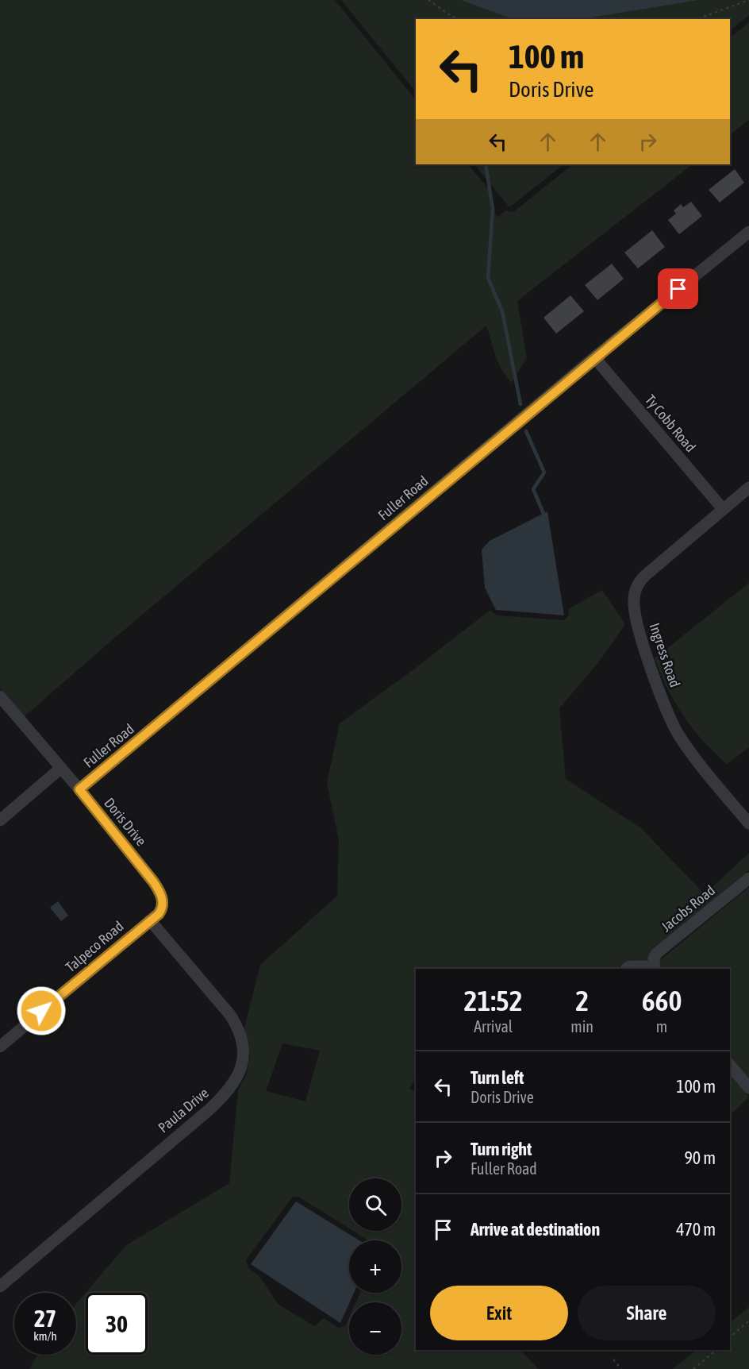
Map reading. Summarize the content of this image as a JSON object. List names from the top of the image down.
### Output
{
  "streets": {
    "street": [
      "Ty Cobb Road",
      "Fuller Road",
      "Ingress Road",
      "Doris Drive",
      "Jacobs Road",
      "Talpeco Road",
      "Paula Drive"
    ]
  },
  "crossings": [
    ["Ty Cobb Road", "Fuller Road"],
    ["Ty Cobb Road", "Ingress Road"],
    ["Fuller Road", "Doris Drive"],
    ["Doris Drive", "Talpeco Road"],
    ["Talpeco Road", "Paula Drive"]
  ],
  "page": {
    "turn": ["100 m", "Doris Drive"],
    "eta": [
      "21:52",
      "Arrival",
      "2",
      "min",
      "660",
      "m"
    ],
    "list": [
      {
        "name": "Turn left",
        "note": "Doris Drive",
        "value": "100 m"
      },
      {
        "name": "Turn right",
        "note": "Fuller Road",
        "value": "90 m"
      },
      {
        "name": "Arrive at destination",
        "value": "470 m"
      }
    ],
    "map_buttons": ["+", "−"],
    "buttons": ["Exit", "Share"],
    "speed": "27 km/h",
    "limit": "30"
  }
}
